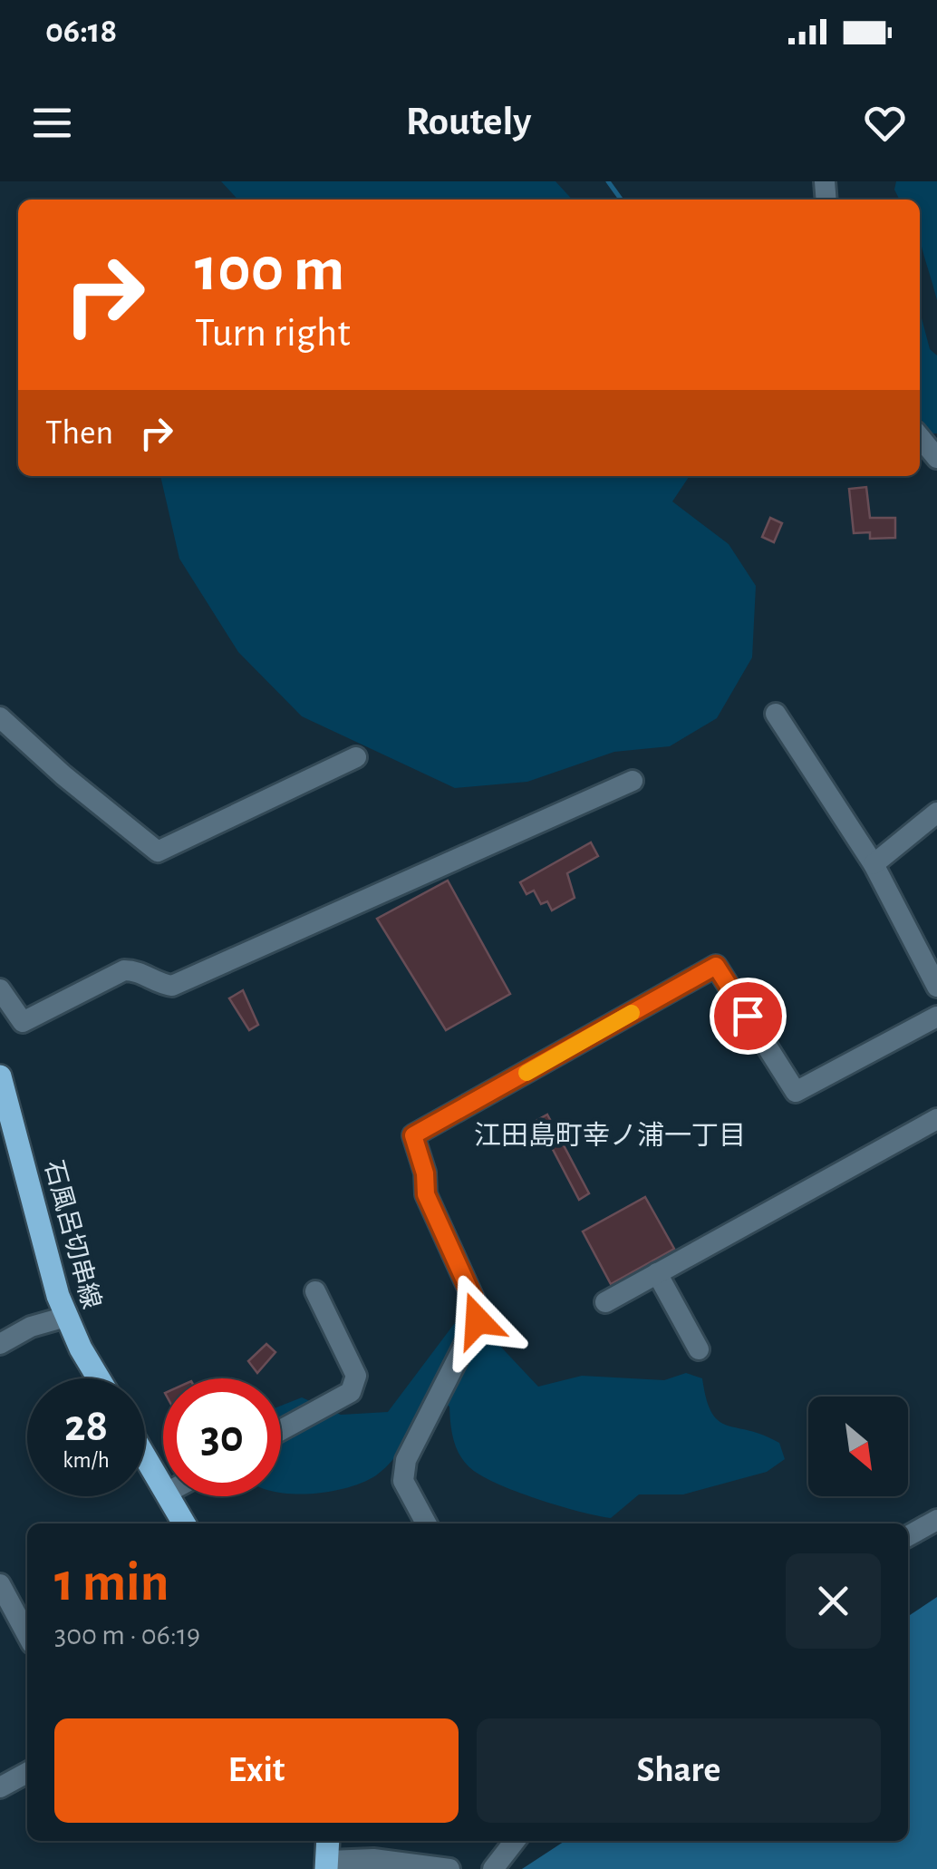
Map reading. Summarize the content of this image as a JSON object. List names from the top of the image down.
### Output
{
  "streets": {
    "main road": ["石風呂切串線"]
  },
  "districts": ["江田島町幸ノ浦一丁目"],
  "north": "bottom right",
  "page": {
    "status": "06:18",
    "header": "Routely",
    "turn": ["100 m", "Turn right"],
    "then": "Then",
    "speed": "28 km/h",
    "limit": "30",
    "heading": ["1 min", "300 m · 06:19"],
    "buttons": ["Exit", "Share"]
  }
}
